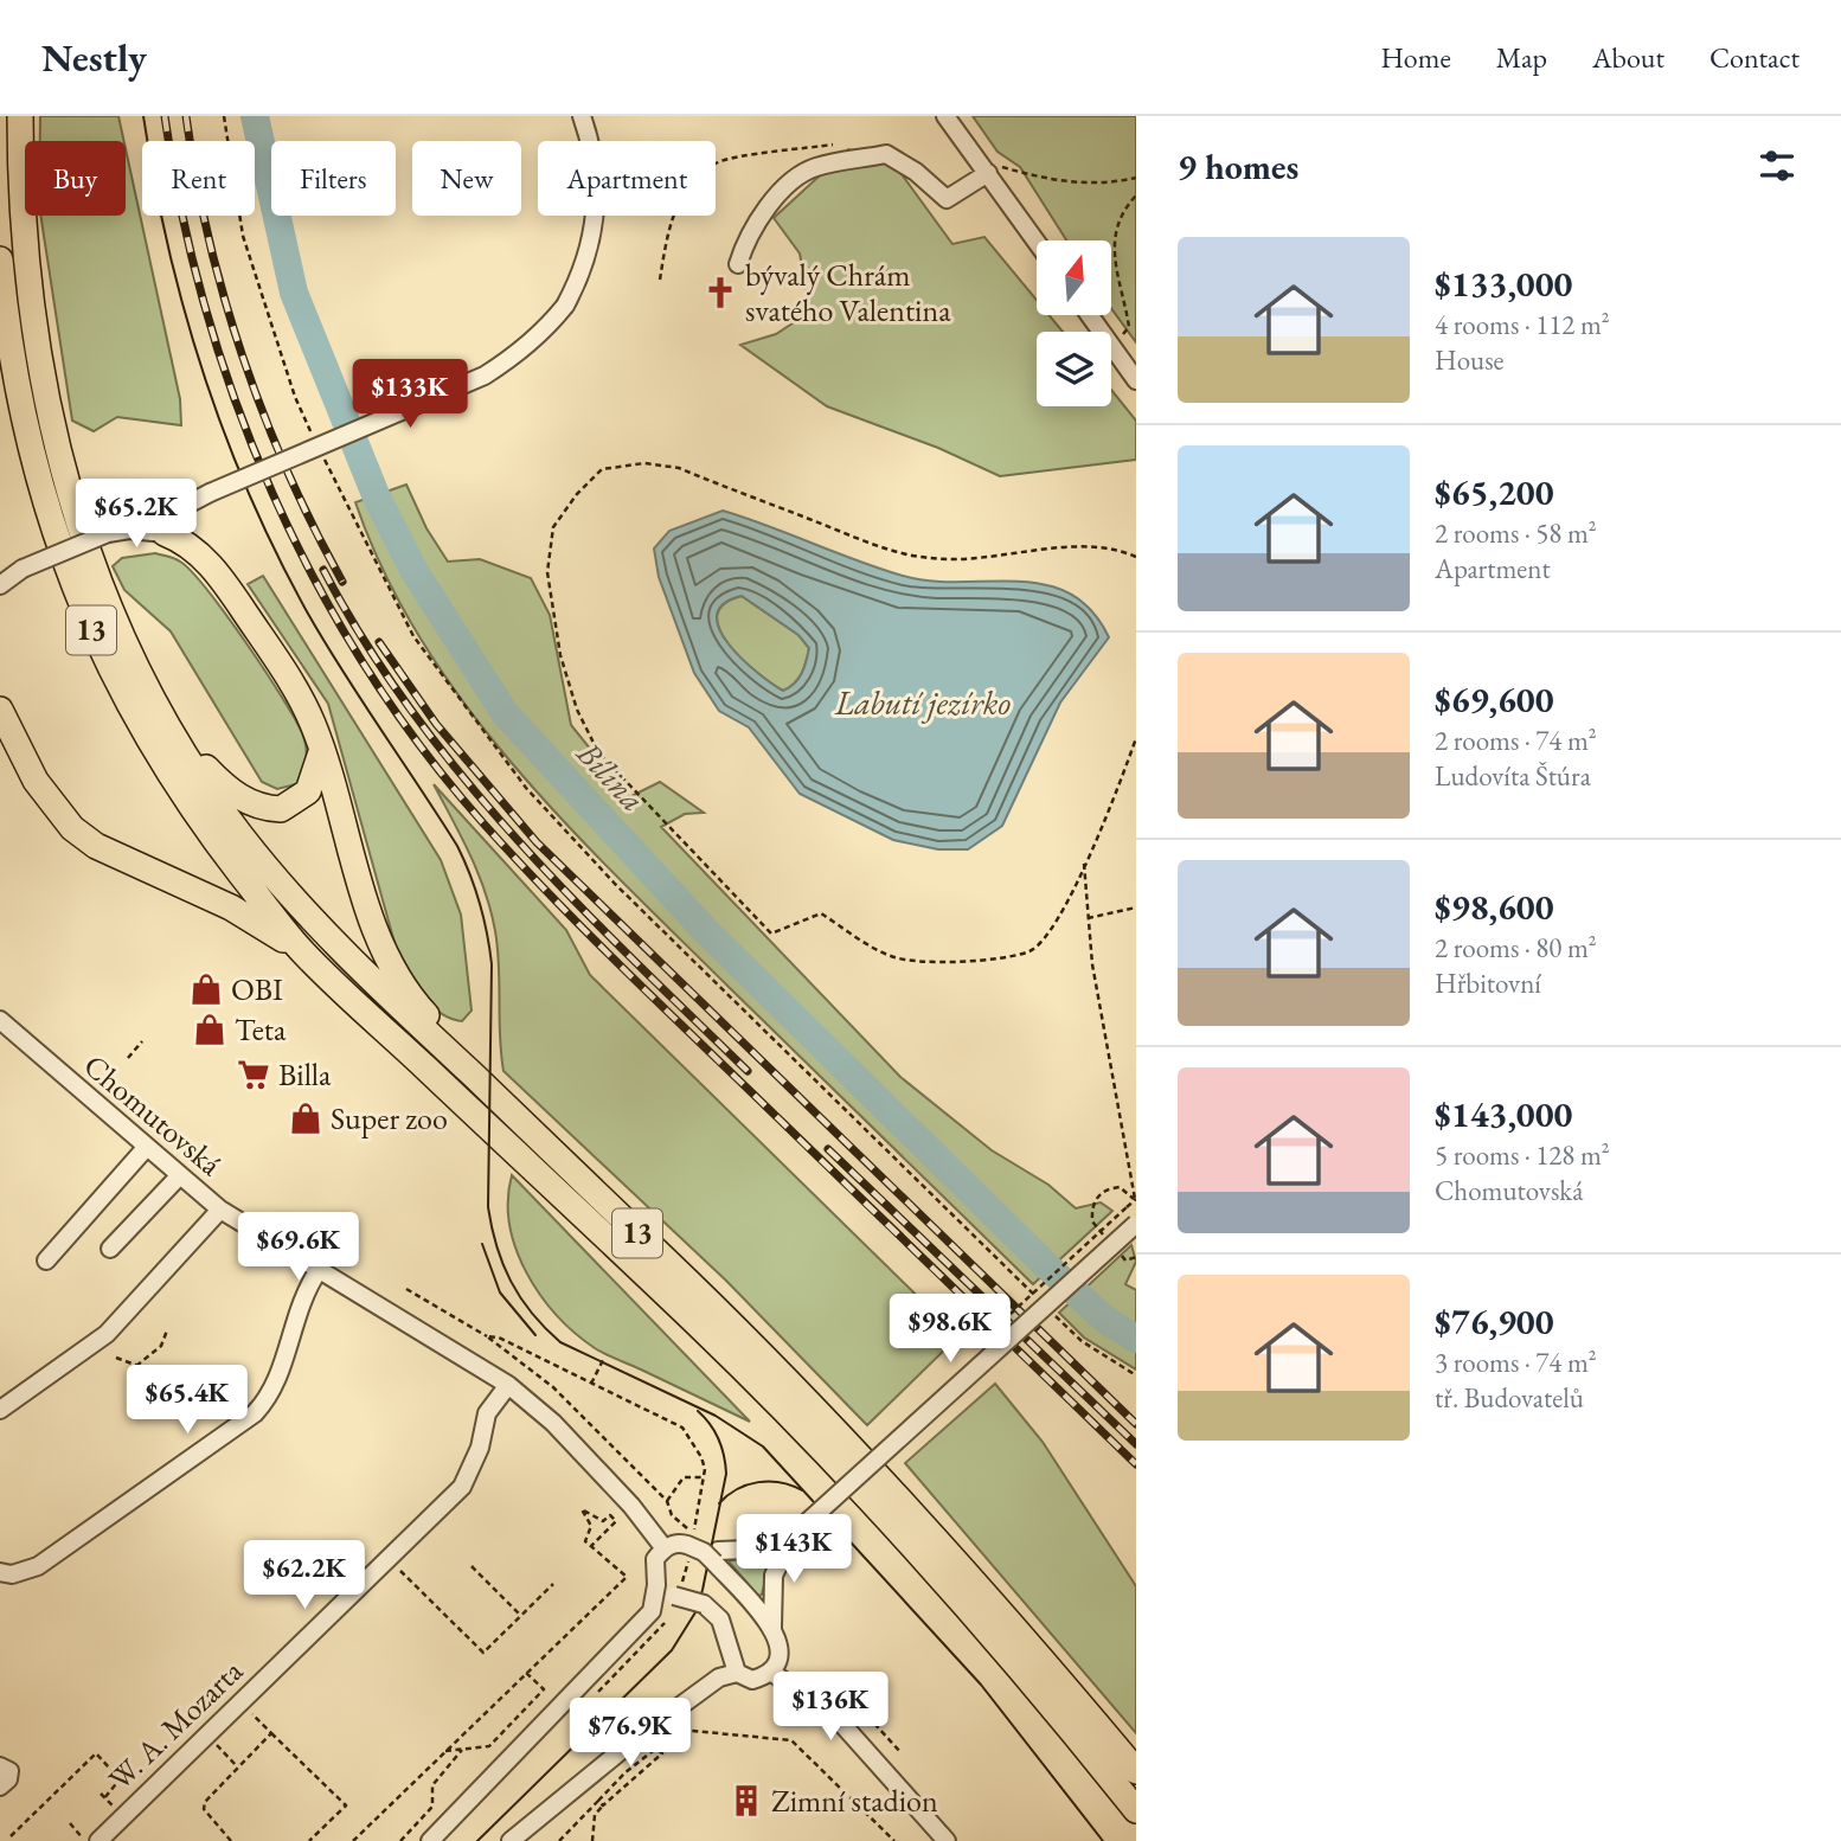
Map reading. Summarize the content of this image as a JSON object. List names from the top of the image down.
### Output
{
  "streets": {
    "highway": ["13"],
    "street": ["Chomutovská", "W. A. Mozarta"]
  },
  "crossings": [
    ["Chomutovská", "W. A. Mozarta"]
  ],
  "water": ["Labutí jezírko", "Bílina"],
  "places": {
    "church": ["bývalý Chrám svatého Valentina"],
    "shop": ["OBI", "Teta", "Super zoo"],
    "supermarket": ["Billa"],
    "building": ["Zimní stadion"]
  },
  "north": "top",
  "page": {
    "header": "Nestly",
    "nav": [
      "Home",
      "Map",
      "About",
      "Contact"
    ],
    "heading": "9 homes",
    "chip": [
      "Buy",
      "Rent",
      "Filters",
      "New",
      "Apartment"
    ],
    "list": [
      {
        "name": "$133,000",
        "note": "4 rooms · 112 m² · House"
      },
      {
        "name": "$65,200",
        "note": "2 rooms · 58 m² · Apartment"
      },
      {
        "name": "$69,600",
        "note": "2 rooms · 74 m² · Ludovíta Štúra"
      },
      {
        "name": "$98,600",
        "note": "2 rooms · 80 m² · Hřbitovní"
      },
      {
        "name": "$143,000",
        "note": "5 rooms · 128 m² · Chomutovská"
      },
      {
        "name": "$76,900",
        "note": "3 rooms · 74 m² · tř. Budovatelů"
      }
    ],
    "price": [
      "$133K",
      "$65.2K",
      "$69.6K",
      "$98.6K",
      "$65.4K",
      "$143K",
      "$62.2K",
      "$136K",
      "$76.9K"
    ]
  }
}
